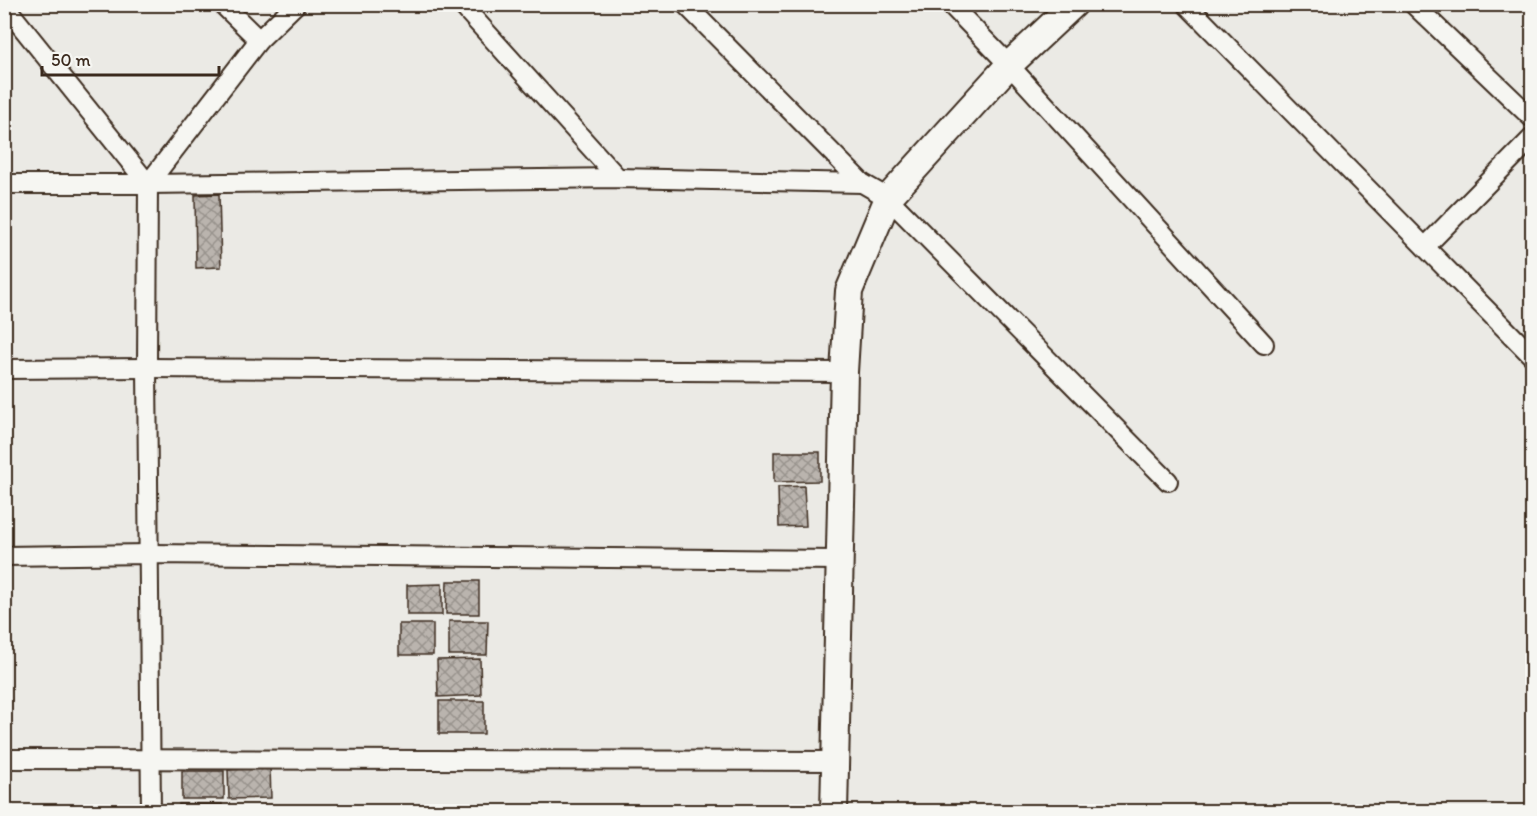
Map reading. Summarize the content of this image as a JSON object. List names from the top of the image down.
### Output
{
  "scale_bar": "50 m"
}
